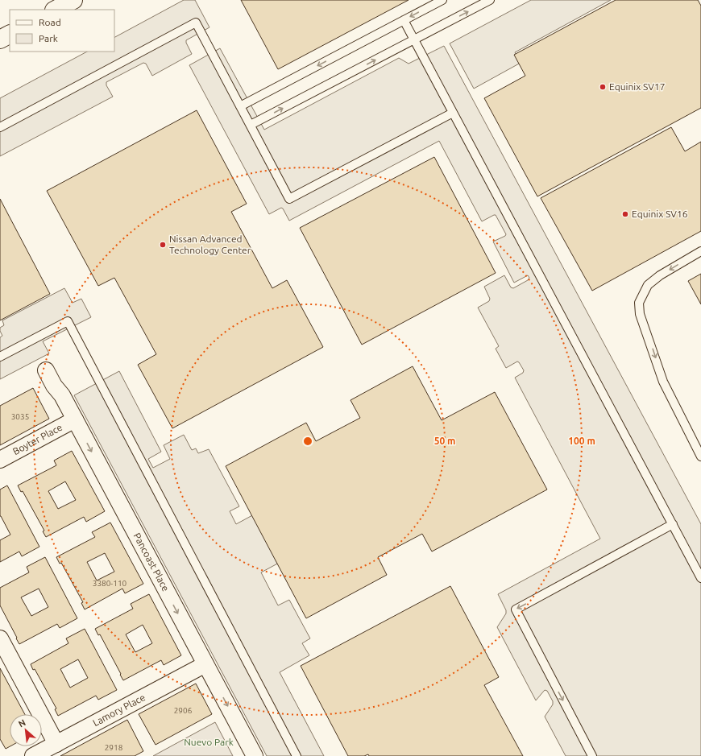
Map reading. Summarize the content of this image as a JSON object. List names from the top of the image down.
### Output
{
  "streets": {
    "street": ["Boyter Place", "Pancoast Place", "Lamory Place"]
  },
  "crossings": [
    ["Boyter Place", "Pancoast Place"],
    ["Pancoast Place", "Lamory Place"]
  ],
  "one_way": ["Pancoast Place"],
  "parks": ["Nuevo Park"],
  "places": ["Equinix SV17", "Equinix SV16", "Nissan Advanced Technology Center"],
  "house_numbers": [
    "3035",
    "3380-110",
    "2906",
    "2918"
  ],
  "legend": ["Road", "Park"],
  "north": "top left",
  "rings": ["50 m", "100 m"]
}
